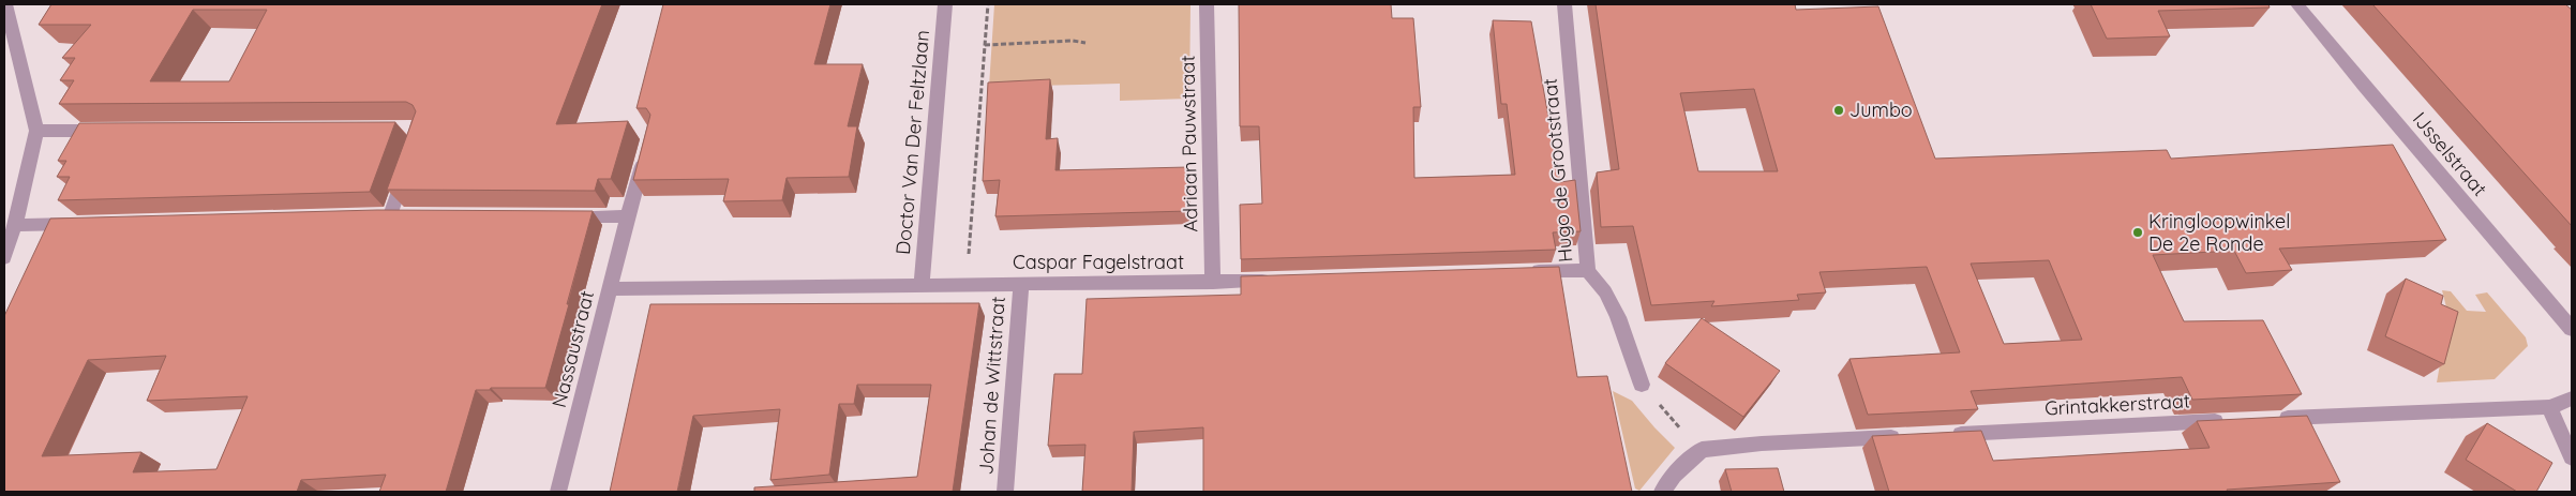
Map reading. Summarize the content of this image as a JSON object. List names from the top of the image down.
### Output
{
  "streets": {
    "street": [
      "Doctor Van Der Feltzlaan",
      "Adriaan Pauwstraat",
      "IJsselstraat",
      "Hugo de Grootstraat",
      "Caspar Fagelstraat",
      "Nassaustraat",
      "Johan de Wittstraat",
      "Grintakkerstraat"
    ]
  },
  "crossings": [
    ["Doctor Van Der Feltzlaan", "Caspar Fagelstraat"],
    ["Adriaan Pauwstraat", "Caspar Fagelstraat"],
    ["Caspar Fagelstraat", "Nassaustraat"],
    ["Caspar Fagelstraat", "Johan de Wittstraat"]
  ],
  "places": ["Jumbo", "Kringloopwinkel De 2e Ronde"]
}
